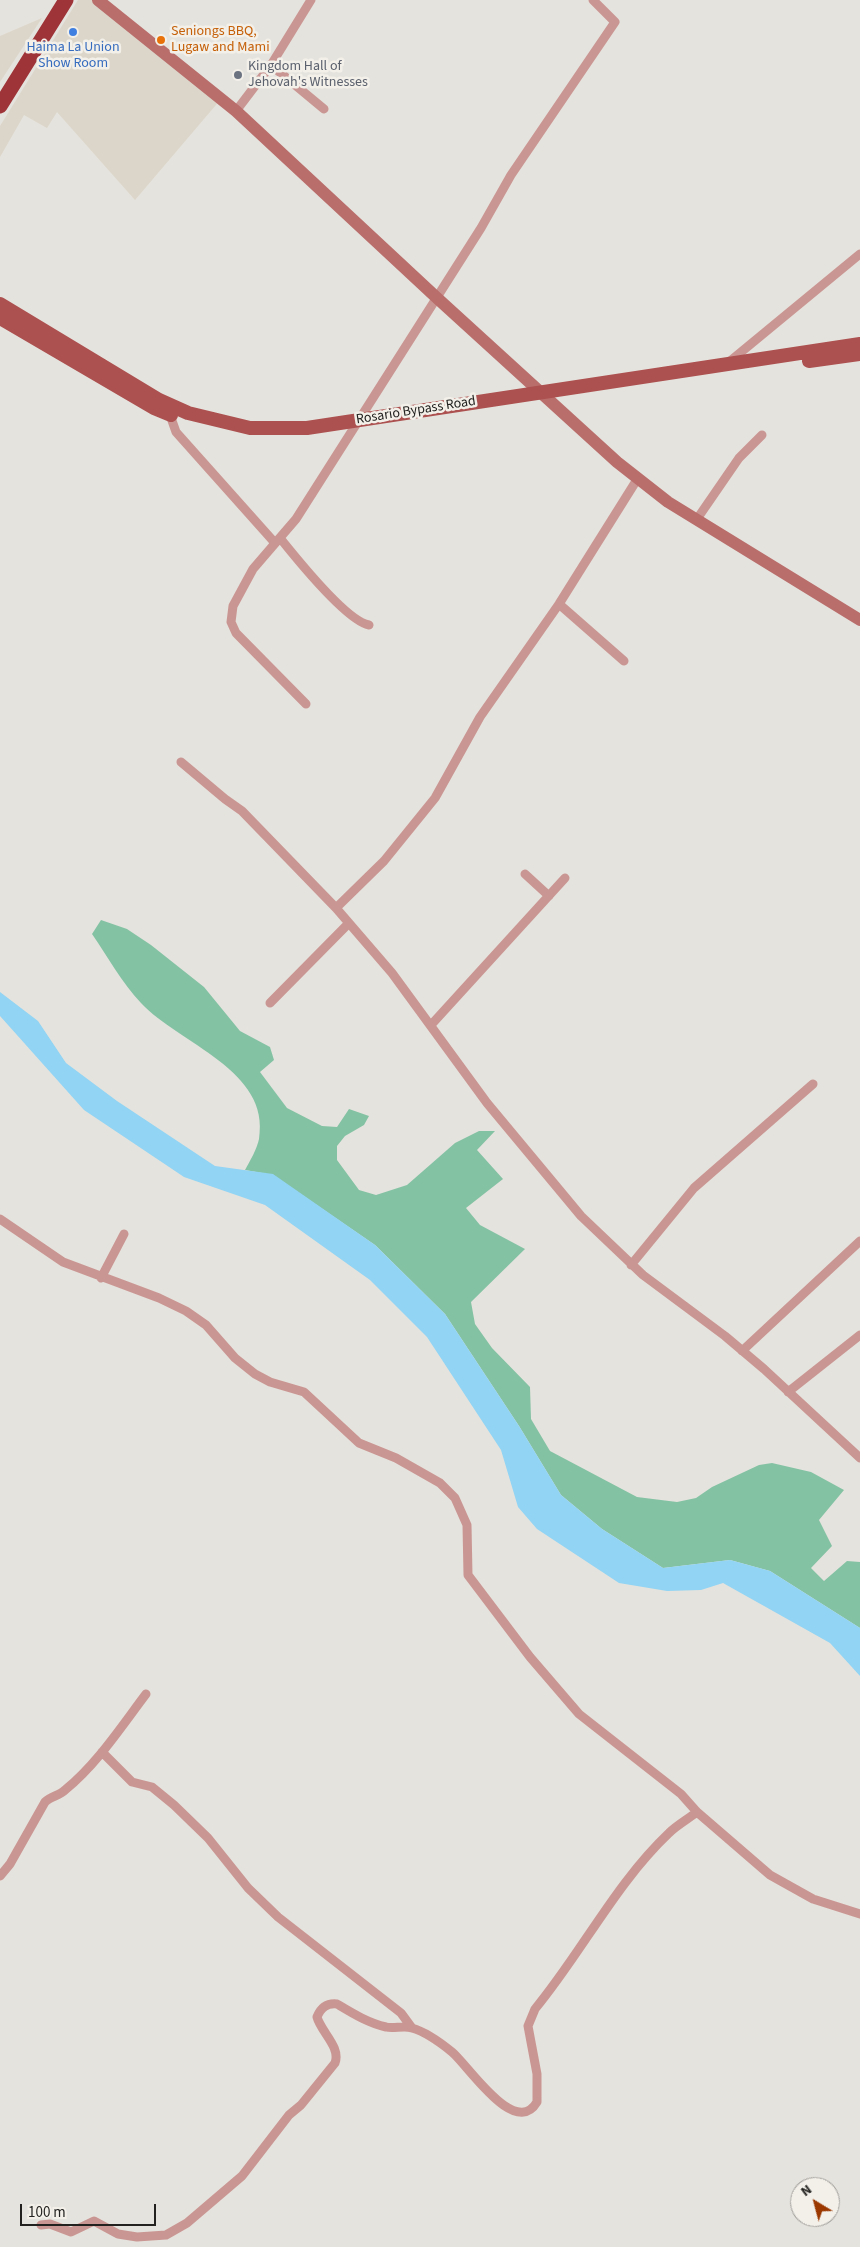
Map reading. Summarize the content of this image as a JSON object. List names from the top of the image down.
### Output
{
  "streets": {
    "main road": ["Rosario Bypass Road"]
  },
  "places": ["Haima La Union Show Room", "Seniongs BBQ, Lugaw and Mami", "Kingdom Hall of Jehovah's Witnesses"],
  "scale_bar": "100 m",
  "north": "top left"
}
